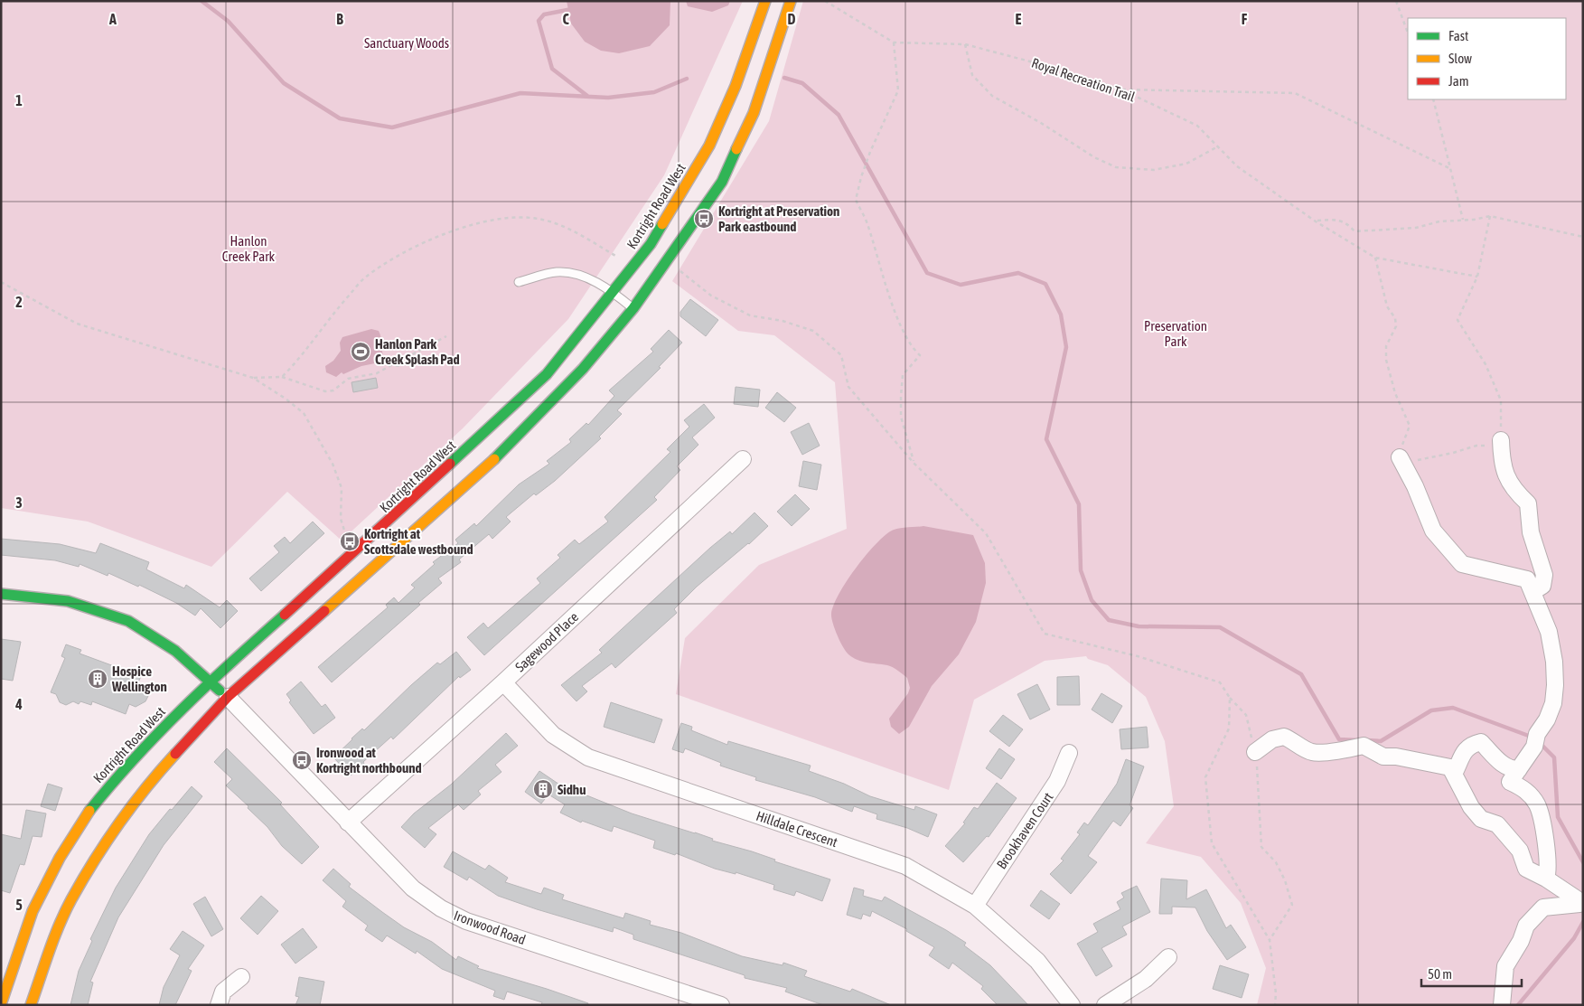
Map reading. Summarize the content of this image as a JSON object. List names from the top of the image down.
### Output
{
  "streets": {
    "street": [
      "Kortright Road West",
      "Sagewood Place",
      "Hilldale Crescent",
      "Brookhaven Court",
      "Ironwood Road"
    ],
    "path": ["Royal Recreation Trail"]
  },
  "crossings": [
    ["Sagewood Place", "Hilldale Crescent"],
    ["Sagewood Place", "Ironwood Road"],
    ["Hilldale Crescent", "Brookhaven Court"]
  ],
  "parks": ["Sanctuary Woods", "Hanlon Creek Park", "Preservation Park"],
  "places": {
    "bus stop": ["Kortright at Preservation Park eastbound", "Kortright at Scottsdale westbound", "Ironwood at Kortright northbound"],
    "sports": ["Hanlon Park Creek Splash Pad"],
    "building": ["Hospice Wellington", "Sidhu"]
  },
  "legend": ["Fast", "Slow", "Jam"],
  "scale_bar": "50 m",
  "grid": {
    "columns": [
      "A",
      "B",
      "C",
      "D",
      "E",
      "F"
    ],
    "rows": [
      "1",
      "2",
      "3",
      "4",
      "5"
    ]
  }
}
